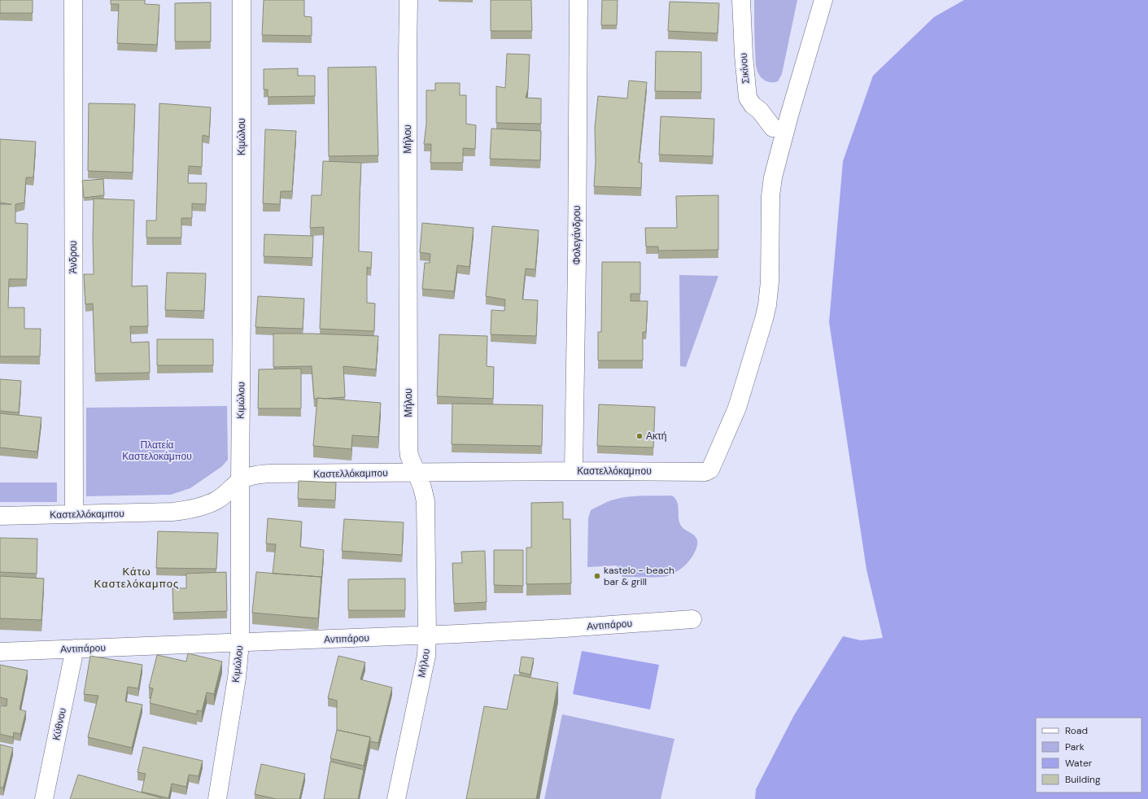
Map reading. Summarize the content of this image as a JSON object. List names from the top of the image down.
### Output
{
  "streets": {
    "street": [
      "Σικίνου",
      "Κιμώλου",
      "Μήλου",
      "Φολεγάνδρου",
      "Άνδρου",
      "Καστελλόκαμπου",
      "Αντιπάρου",
      "Κύθνου"
    ]
  },
  "crossings": [
    ["Κιμώλου", "Καστελλόκαμπου"],
    ["Κιμώλου", "Αντιπάρου"],
    ["Μήλου", "Καστελλόκαμπου"],
    ["Μήλου", "Αντιπάρου"],
    ["Φολεγάνδρου", "Καστελλόκαμπου"],
    ["Άνδρου", "Καστελλόκαμπου"],
    ["Αντιπάρου", "Κύθνου"]
  ],
  "districts": ["Κάτω Καστελόκαμπος"],
  "parks": ["Πλατεία Καστελοκάμπου"],
  "places": ["Ακτή", "kastelo - beach bar & grill"],
  "legend": [
    "Road",
    "Park",
    "Water",
    "Building"
  ]
}
